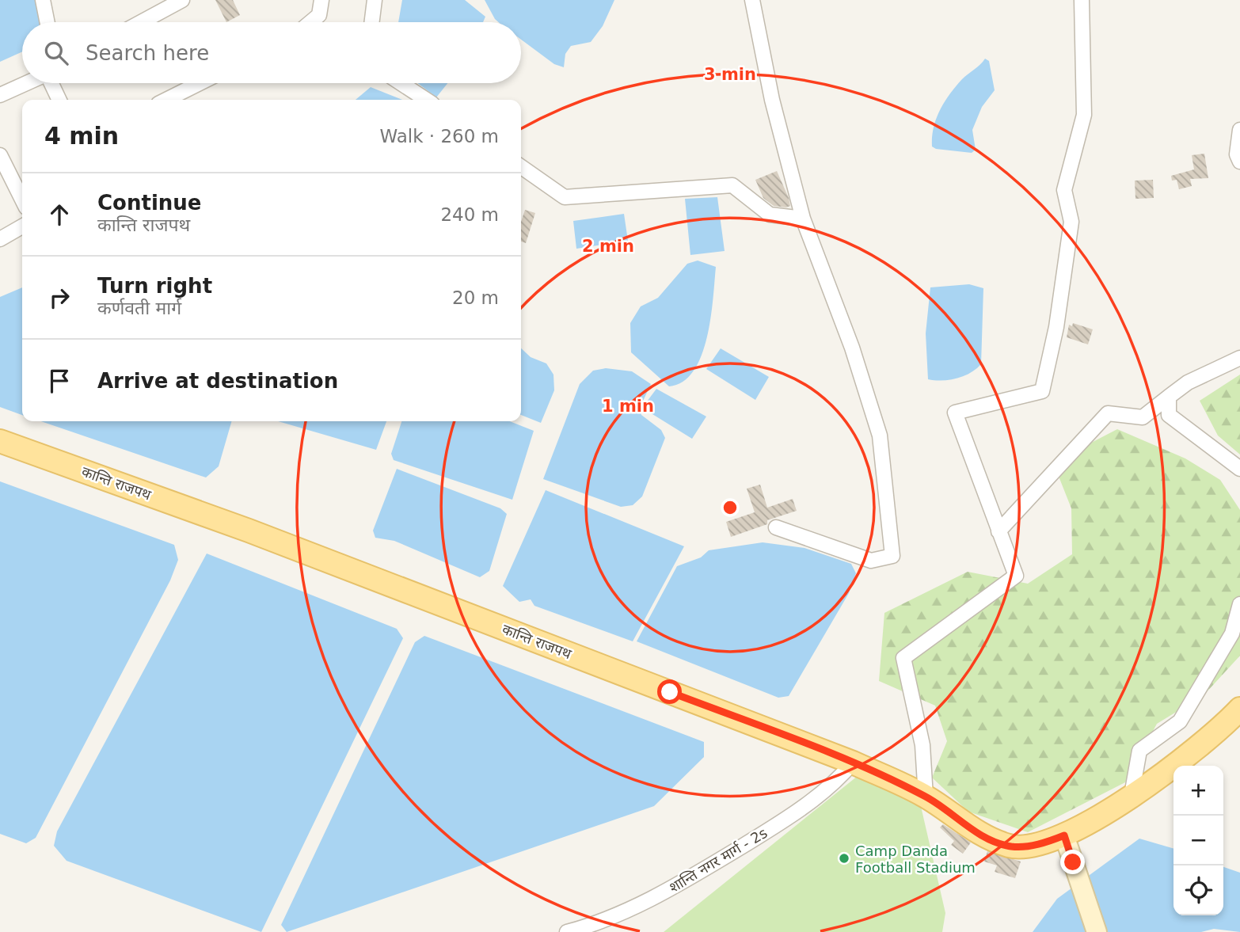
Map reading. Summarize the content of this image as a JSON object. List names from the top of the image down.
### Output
{
  "streets": {
    "main road": ["कान्ति राजपथ"],
    "street": ["शान्ति नगर मार्ग - 2s"]
  },
  "crossings": [
    ["कान्ति राजपथ", "शान्ति नगर मार्ग - 2s"]
  ],
  "places": ["Camp Danda Football Stadium"],
  "page": {
    "search": "Search here",
    "heading": ["4 min", "Walk · 260 m"],
    "list": [
      ["Continue", "कान्ति राजपथ", "240 m"],
      ["Turn right", "कर्णवती मार्ग", "20 m"],
      "Arrive at destination"
    ],
    "map_buttons": ["+", "−"]
  },
  "rings": ["3 min", "2 min", "1 min"]
}
